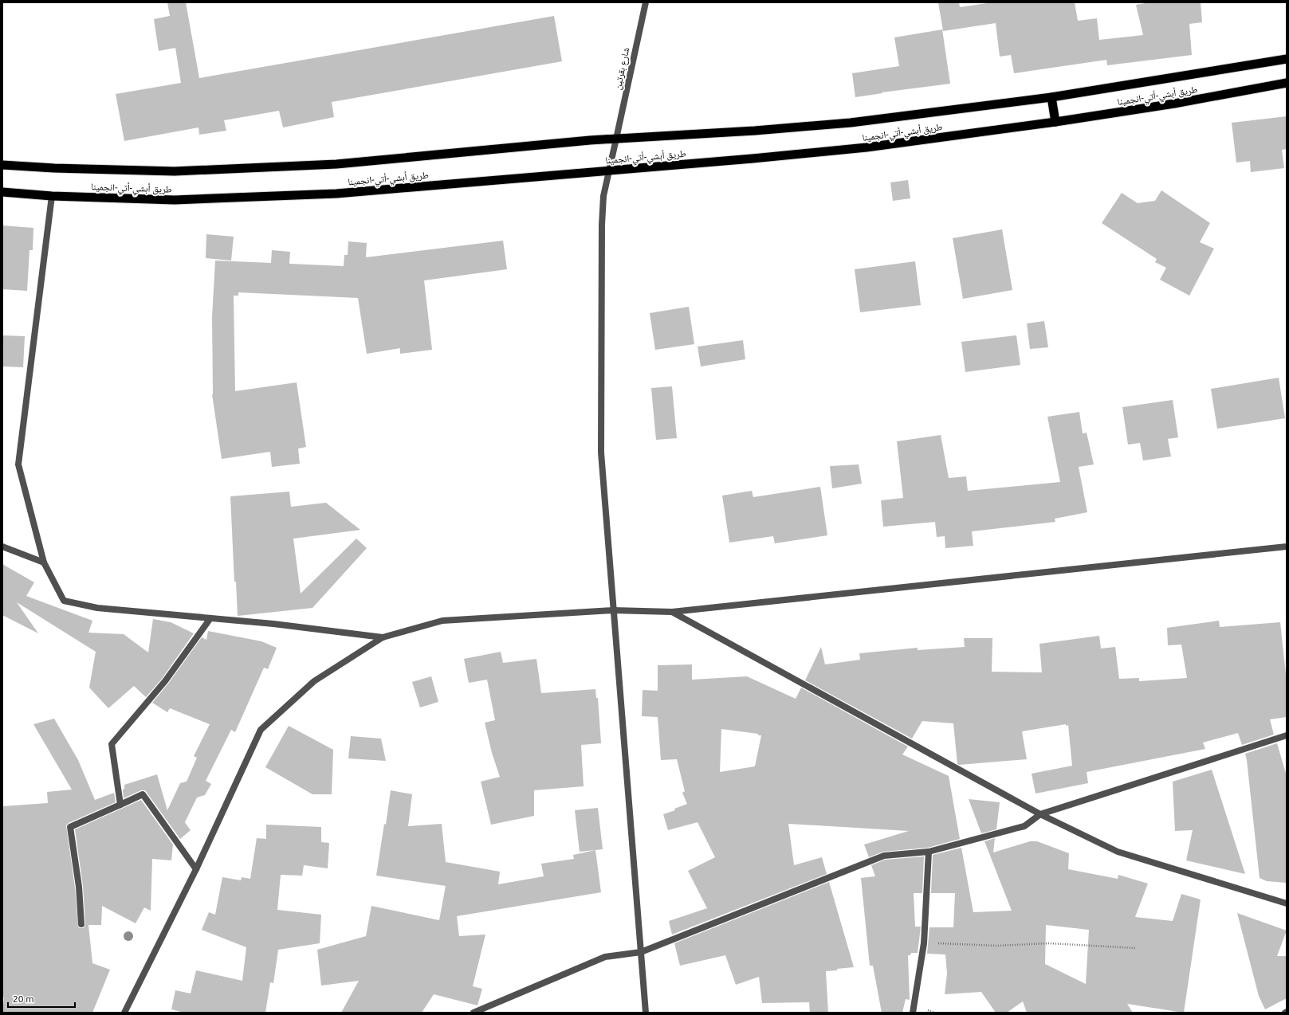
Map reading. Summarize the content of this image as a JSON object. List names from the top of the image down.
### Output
{
  "streets": {
    "highway": ["طريق أبشي-أتي-انجمينا"],
    "street": ["شارع بقرتين"]
  },
  "crossings": [
    ["شارع بقرتين", "طريق أبشي-أتي-انجمينا"]
  ],
  "scale_bar": "20 m"
}
